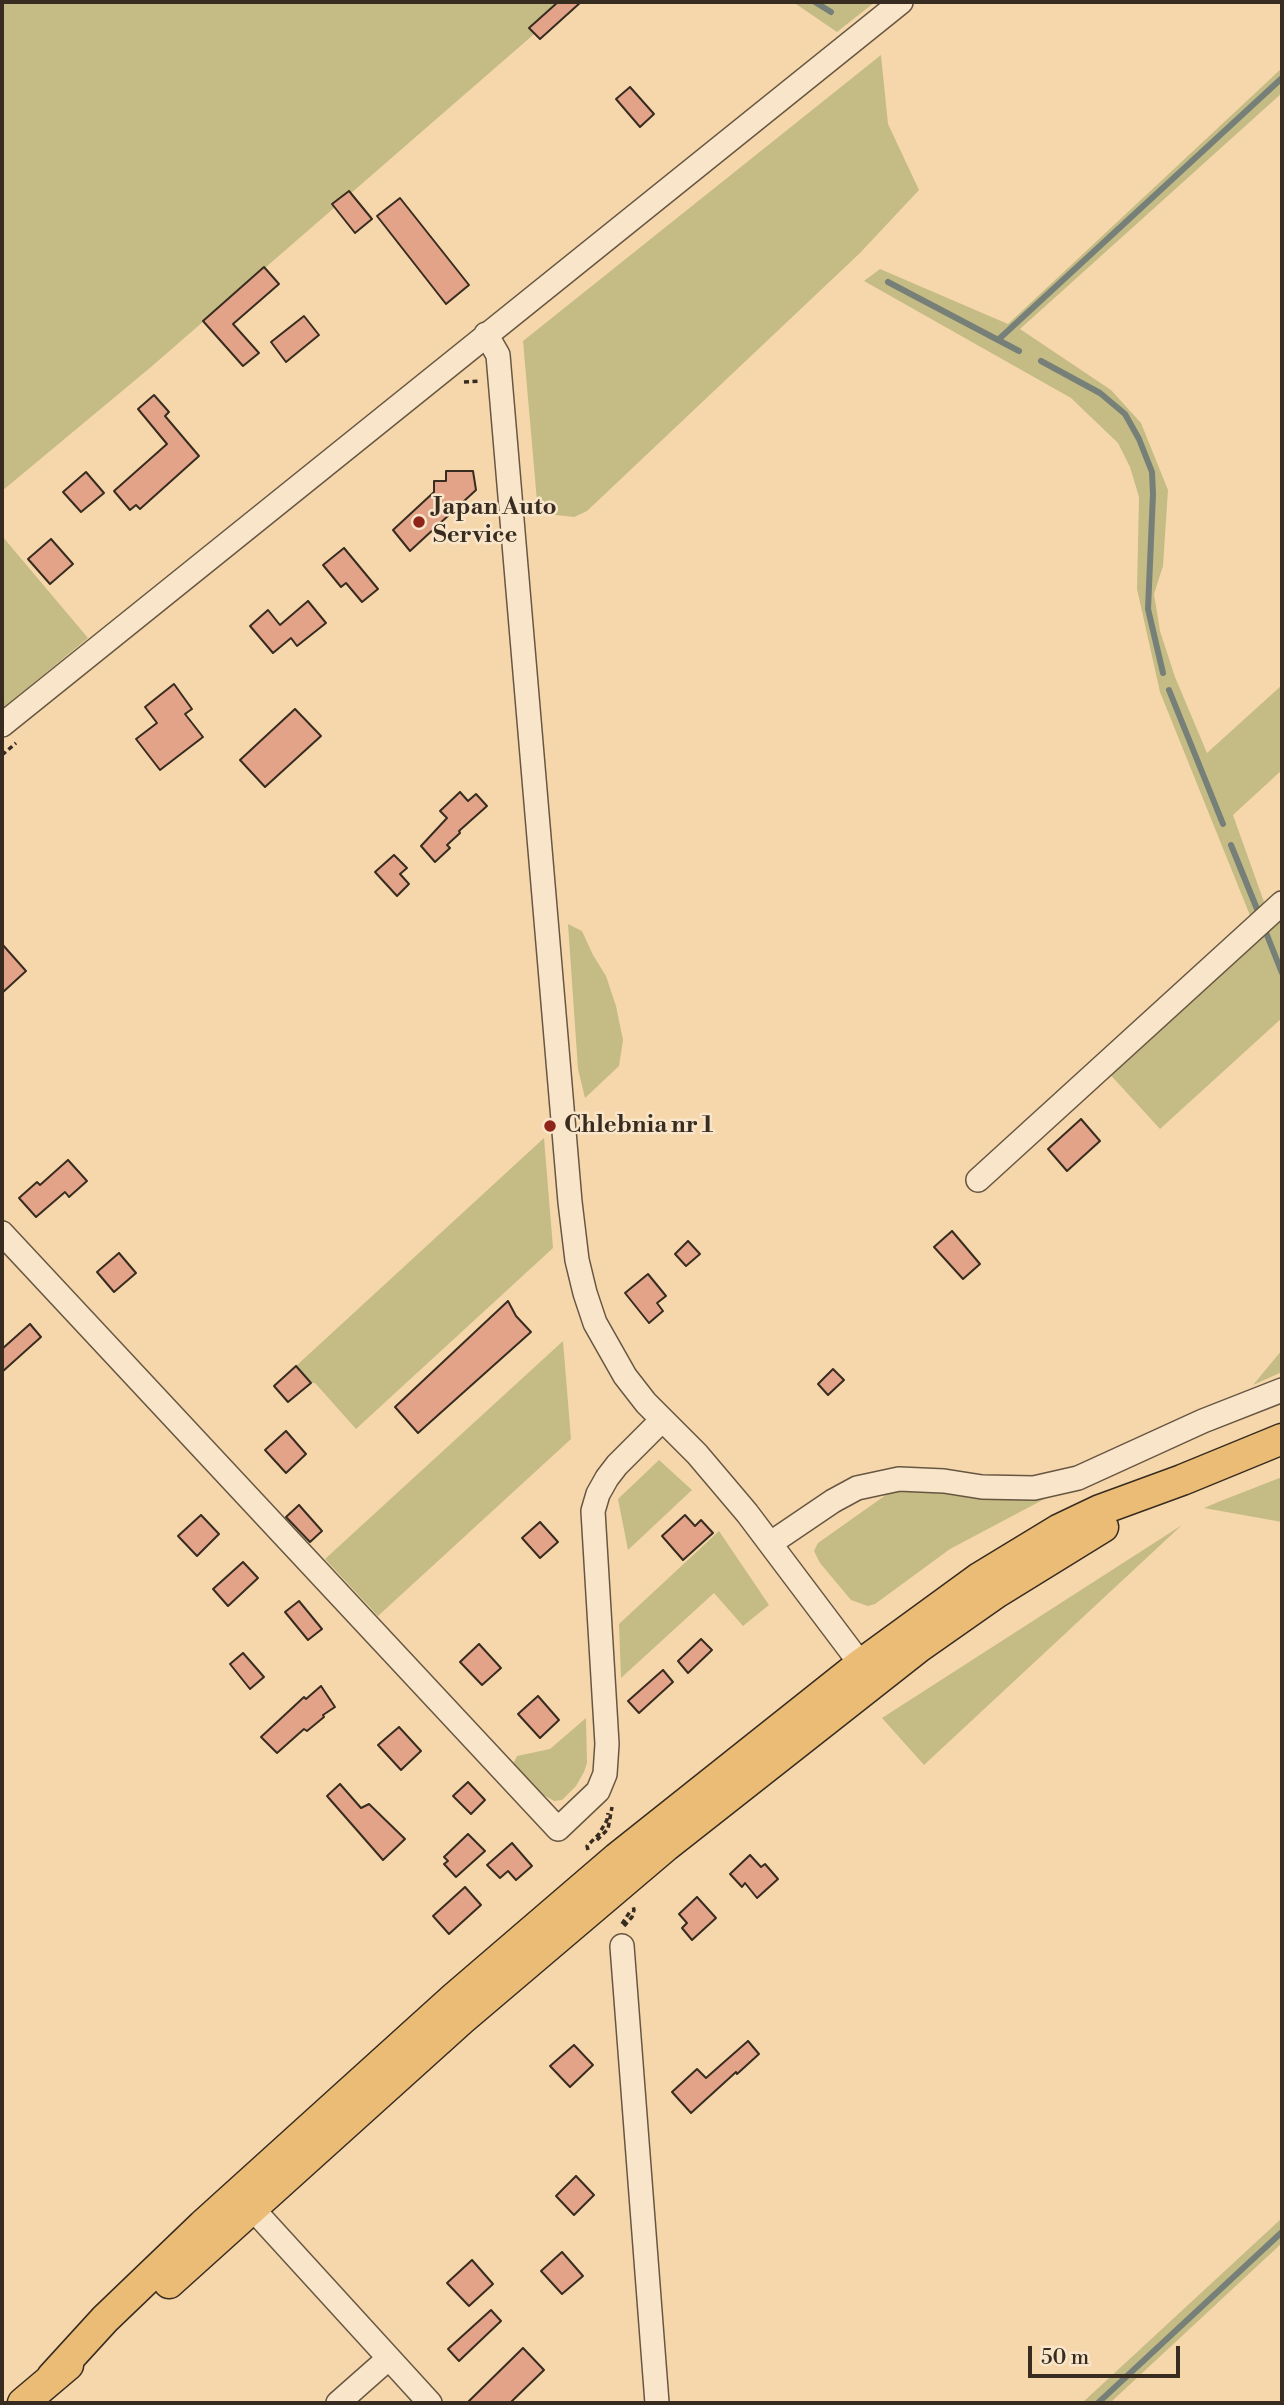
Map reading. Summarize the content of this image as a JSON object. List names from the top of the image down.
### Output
{
  "places": ["Japan Auto Service", "Chlebnia nr 1"],
  "scale_bar": "50 m"
}
